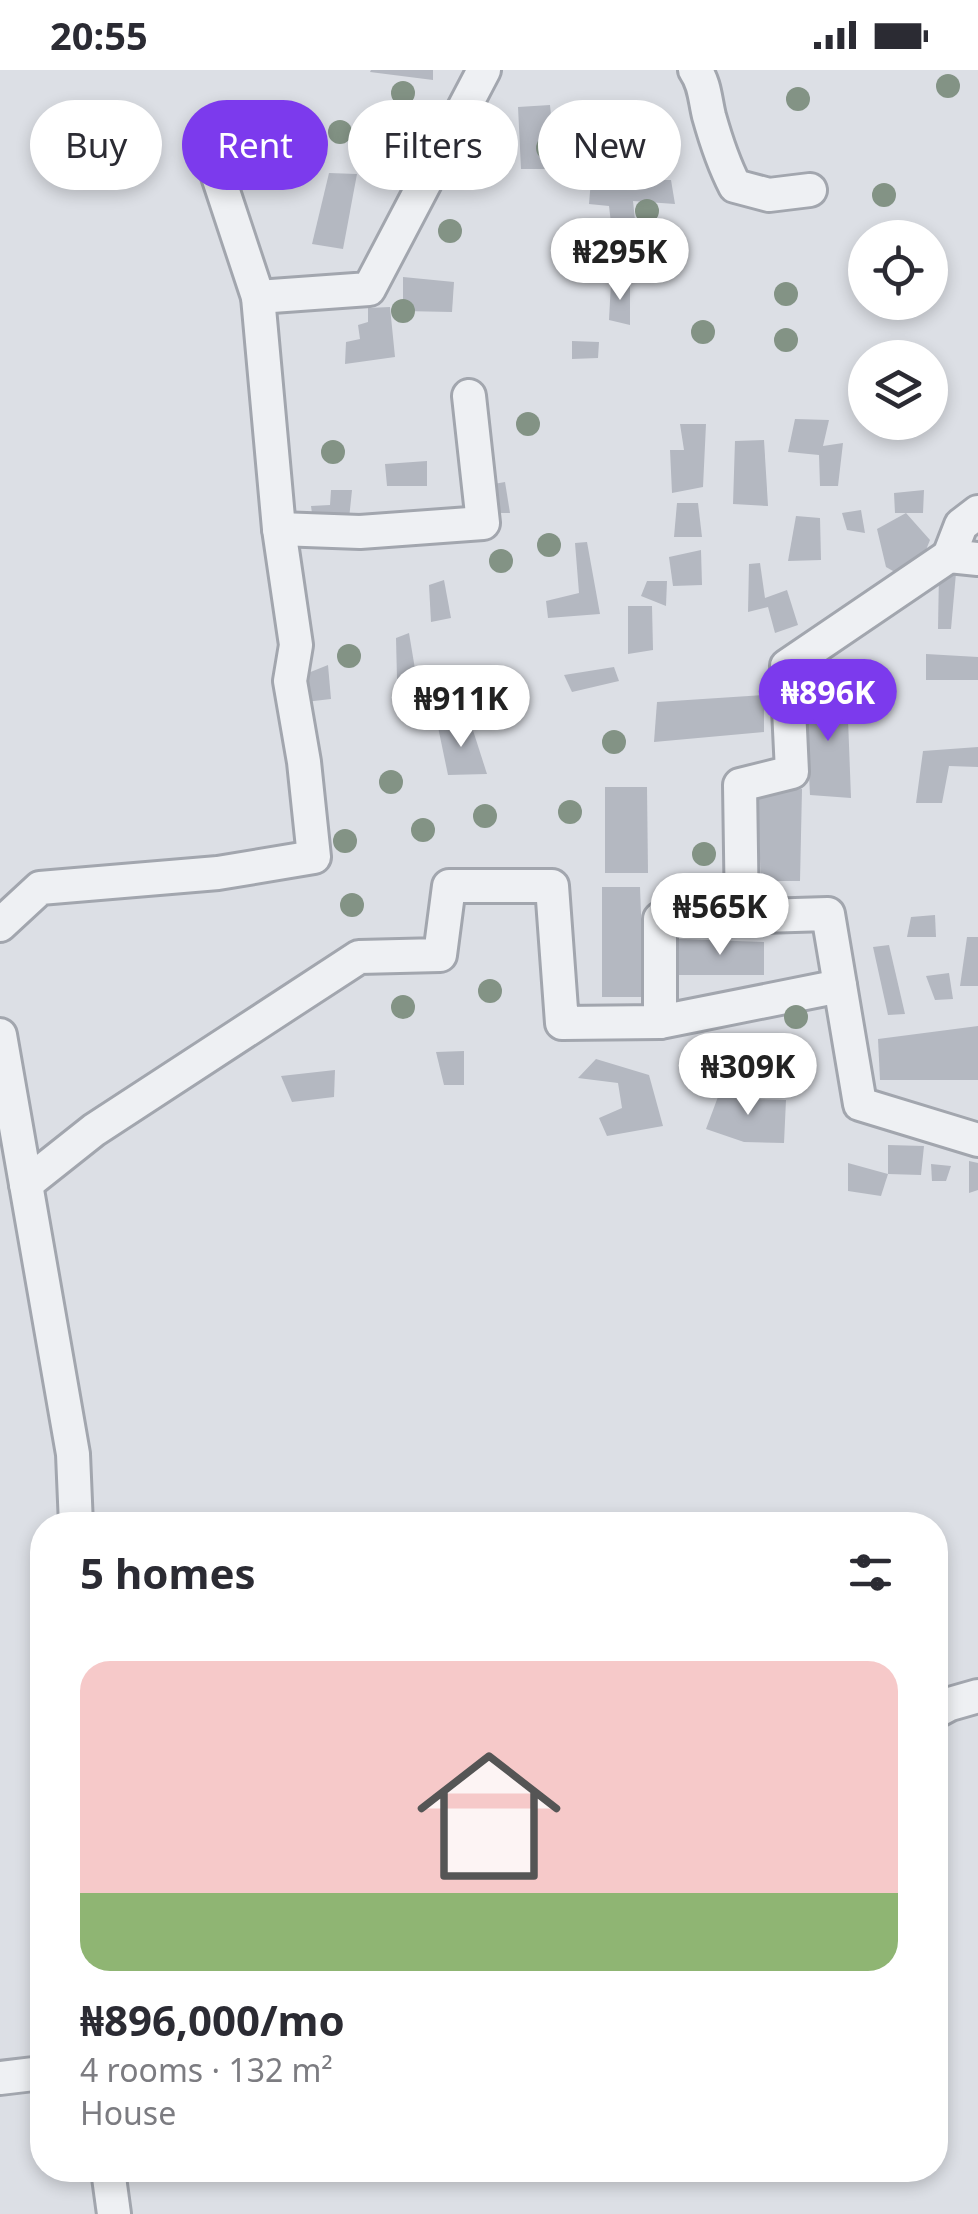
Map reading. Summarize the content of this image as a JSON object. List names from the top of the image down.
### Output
{
  "page": {
    "status": "20:55",
    "chip": [
      "Buy",
      "Rent",
      "Filters",
      "New"
    ],
    "price": [
      "₦295K",
      "₦896K",
      "₦911K",
      "₦565K",
      "₦309K"
    ],
    "heading": "5 homes",
    "list": [
      {
        "name": "₦896,000/mo",
        "note": "4 rooms · 132 m² · House"
      }
    ]
  }
}
